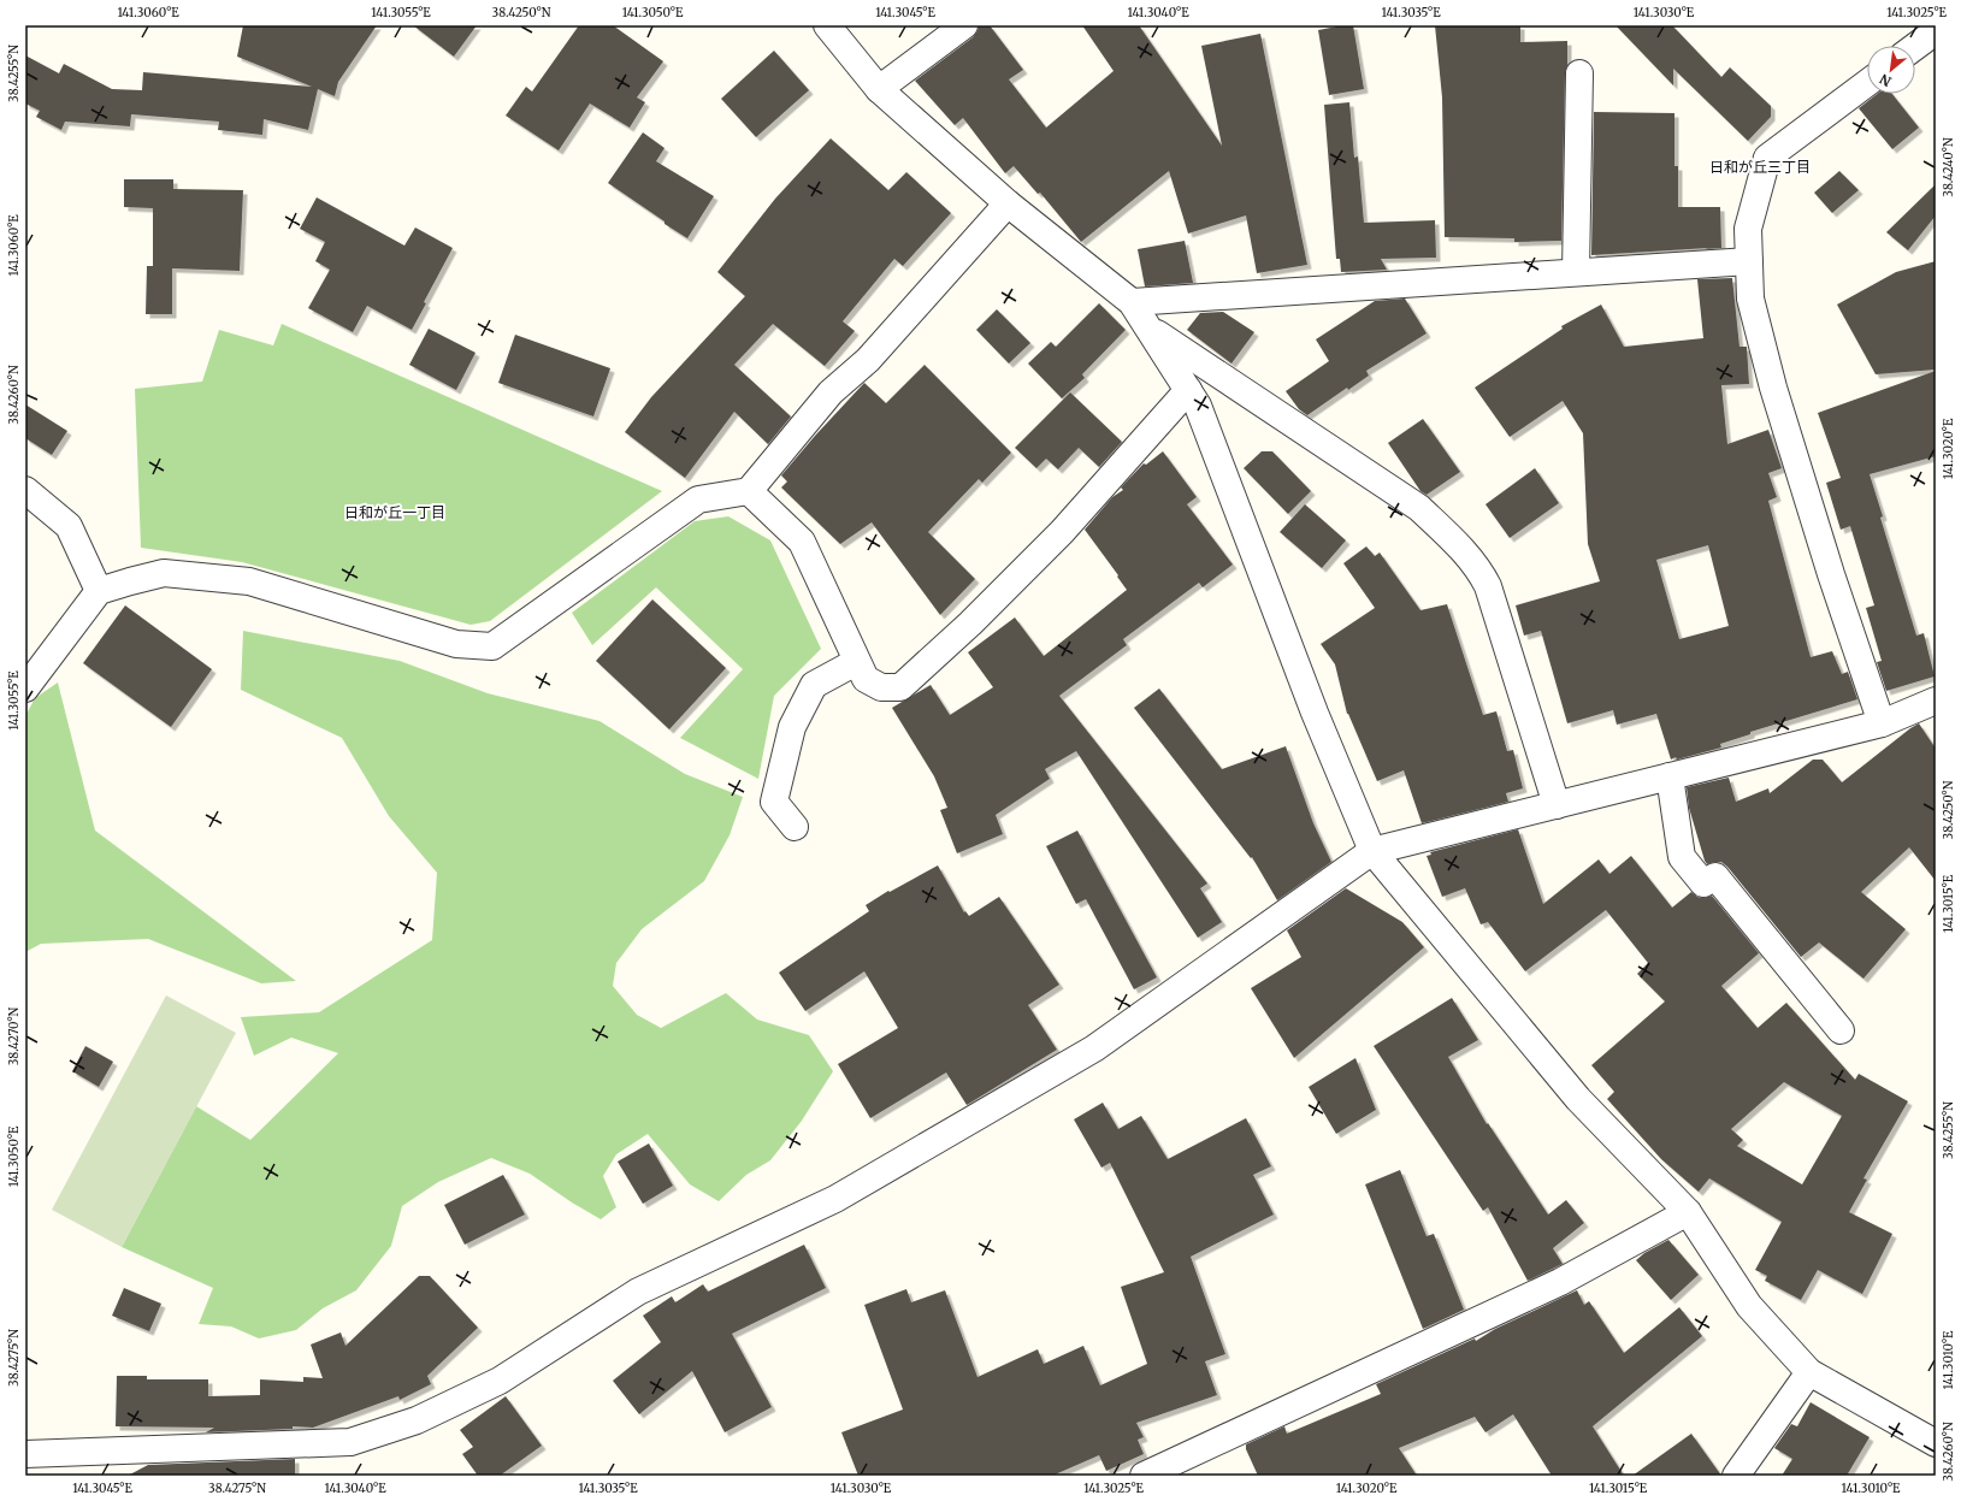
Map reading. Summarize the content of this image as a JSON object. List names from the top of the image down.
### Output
{
  "districts": ["日和が丘三丁目", "日和が丘一丁目"],
  "north": "bottom left",
  "coordinates": [
    "141.3060°E",
    "141.3055°E",
    "38.4250°N",
    "141.3050°E",
    "141.3045°E",
    "141.3040°E",
    "141.3035°E",
    "141.3030°E",
    "141.3025°E",
    "38.4255°N",
    "38.4240°N",
    "38.4260°N",
    "141.3020°E",
    "141.3015°E",
    "38.4270°N",
    "38.4275°N",
    "141.3010°E"
  ]
}
